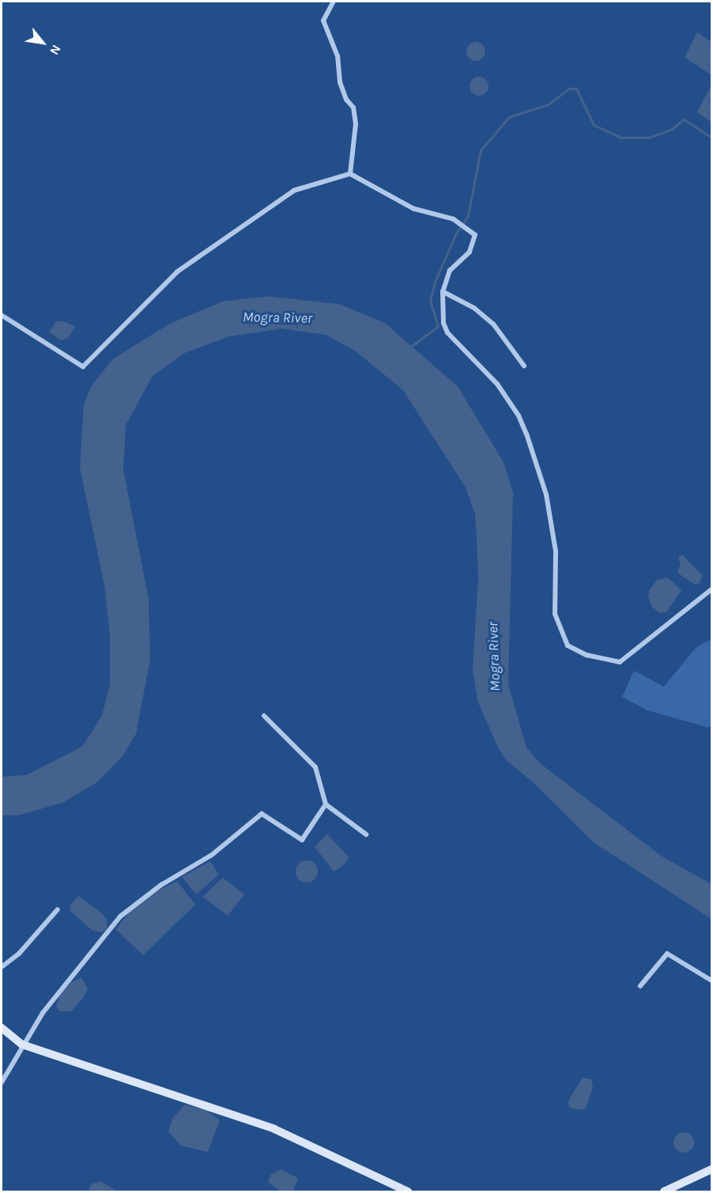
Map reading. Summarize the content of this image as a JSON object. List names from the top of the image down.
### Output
{
  "water": ["Mogra River"],
  "north": "bottom right"
}
